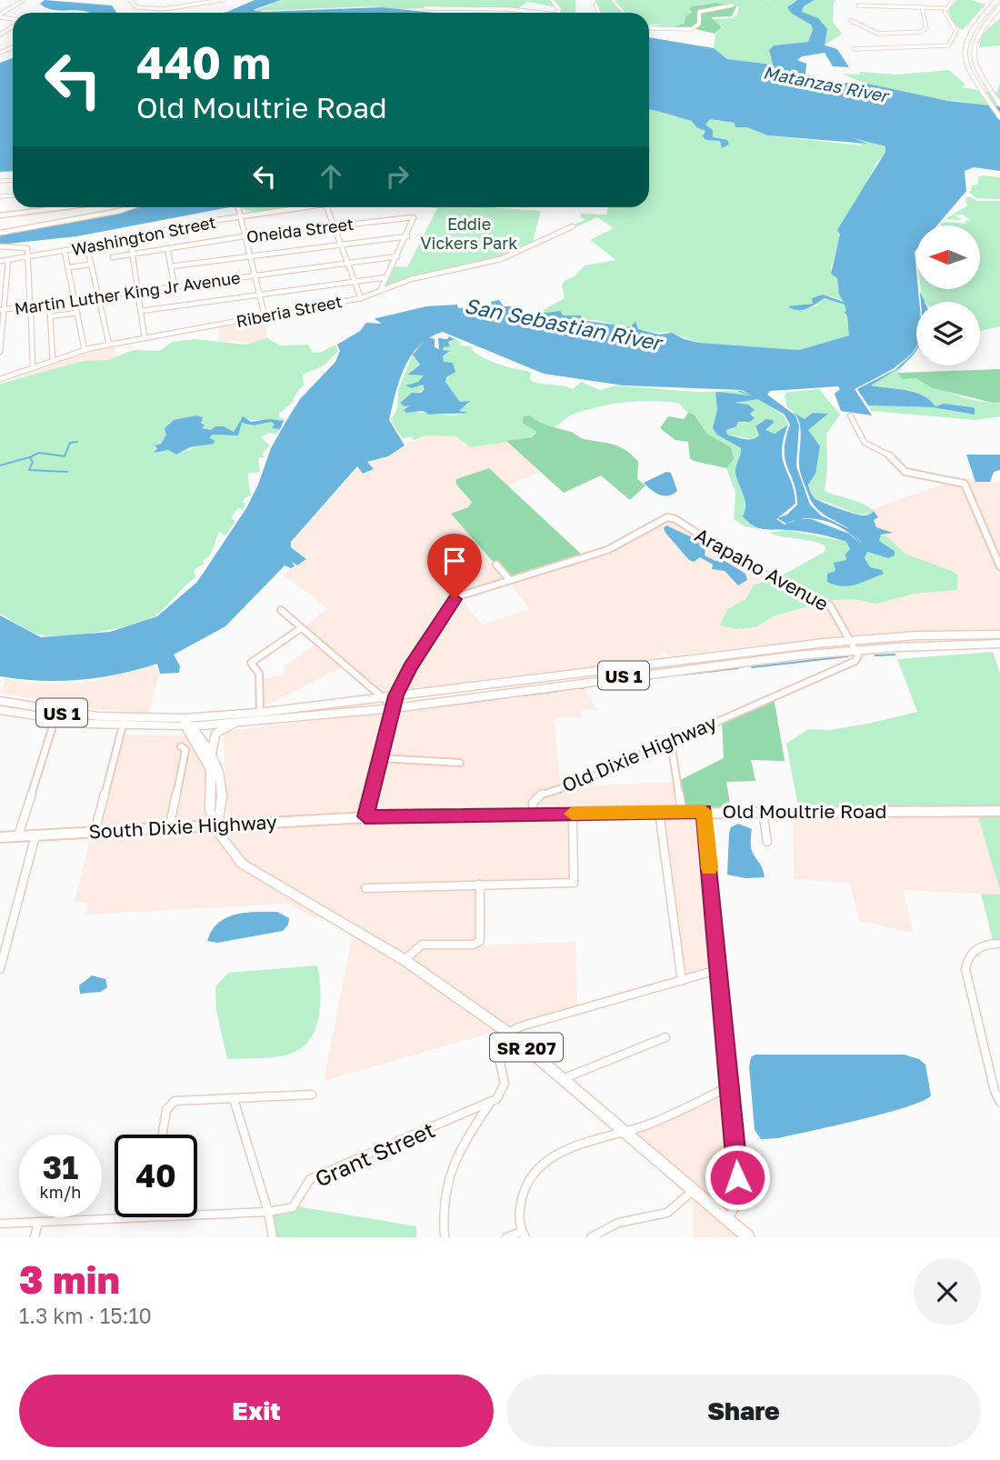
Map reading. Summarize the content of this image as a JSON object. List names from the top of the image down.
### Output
{
  "streets": {
    "highway": ["US 1", "SR 207"],
    "main road": ["Old Moultrie Road", "South Dixie Highway"],
    "street": [
      "Oneida Street",
      "Washington Street",
      "Martin Luther King Jr Avenue",
      "Riberia Street",
      "Arapaho Avenue",
      "Old Dixie Highway",
      "Grant Street"
    ]
  },
  "crossings": [
    ["Oneida Street", "Washington Street"],
    ["Arapaho Avenue", "US 1"],
    ["US 1", "Old Dixie Highway"],
    ["US 1", "SR 207"],
    ["Old Dixie Highway", "Old Moultrie Road"],
    ["South Dixie Highway", "SR 207"]
  ],
  "water": ["Matanzas River", "San Sebastian River"],
  "parks": ["Eddie Vickers Park"],
  "north": "left",
  "page": {
    "turn": ["440 m", "Old Moultrie Road"],
    "speed": "31 km/h",
    "limit": "40",
    "heading": ["3 min", "1.3 km · 15:10"],
    "buttons": ["Exit", "Share"]
  }
}
